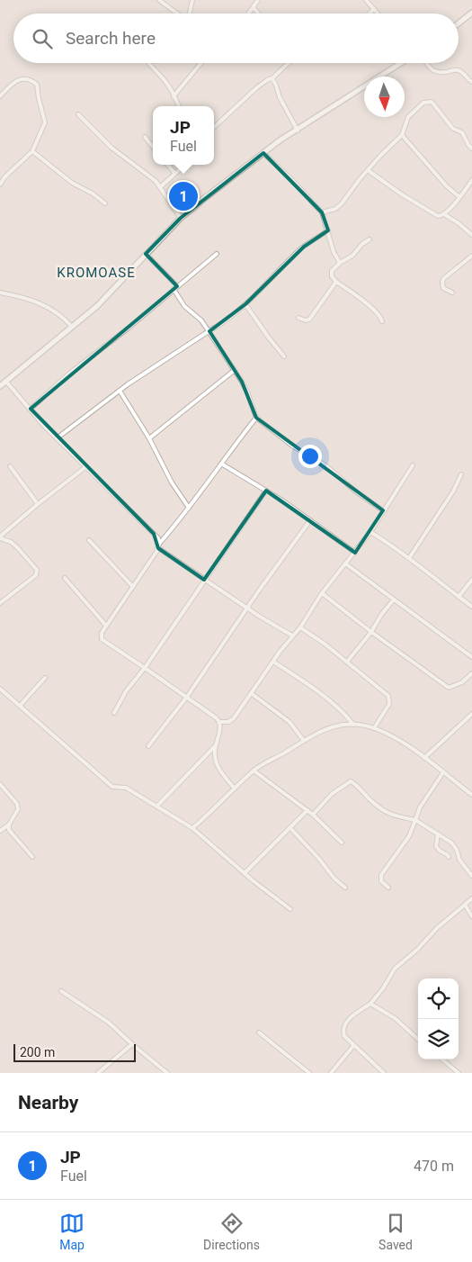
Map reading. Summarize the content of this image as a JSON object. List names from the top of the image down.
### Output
{
  "districts": ["KROMOASE"],
  "scale_bar": "200 m",
  "north": "bottom",
  "page": {
    "search": "Search here",
    "popup": ["JP", "Fuel"],
    "pins": "1",
    "scale": "200 m",
    "heading": "Nearby",
    "list": [
      {
        "mark": "1",
        "name": "JP",
        "note": "Fuel",
        "value": "470 m"
      }
    ],
    "nav": ["Map", "Directions", "Saved"]
  }
}
